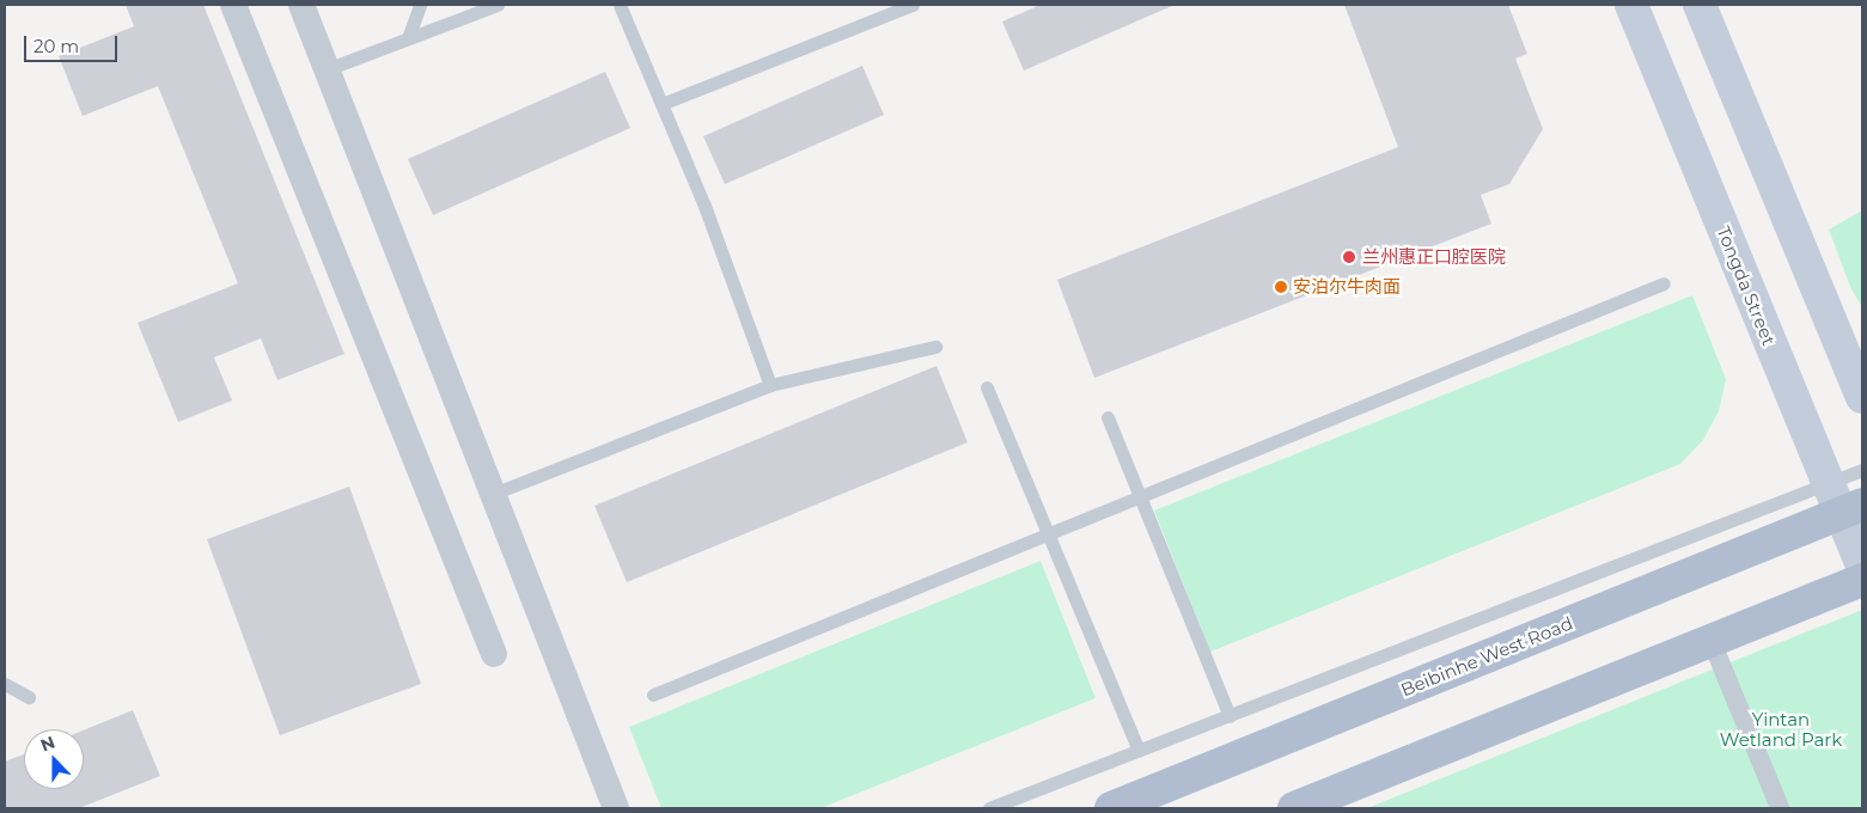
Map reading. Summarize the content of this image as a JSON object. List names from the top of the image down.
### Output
{
  "streets": {
    "main road": ["Tongda Street", "Beibinhe West Road"]
  },
  "crossings": [
    ["Tongda Street", "Beibinhe West Road"]
  ],
  "parks": ["Yintan Wetland Park"],
  "places": ["兰州惠正口腔医院", "安泊尔牛肉面"],
  "scale_bar": "20 m",
  "north": "top"
}
